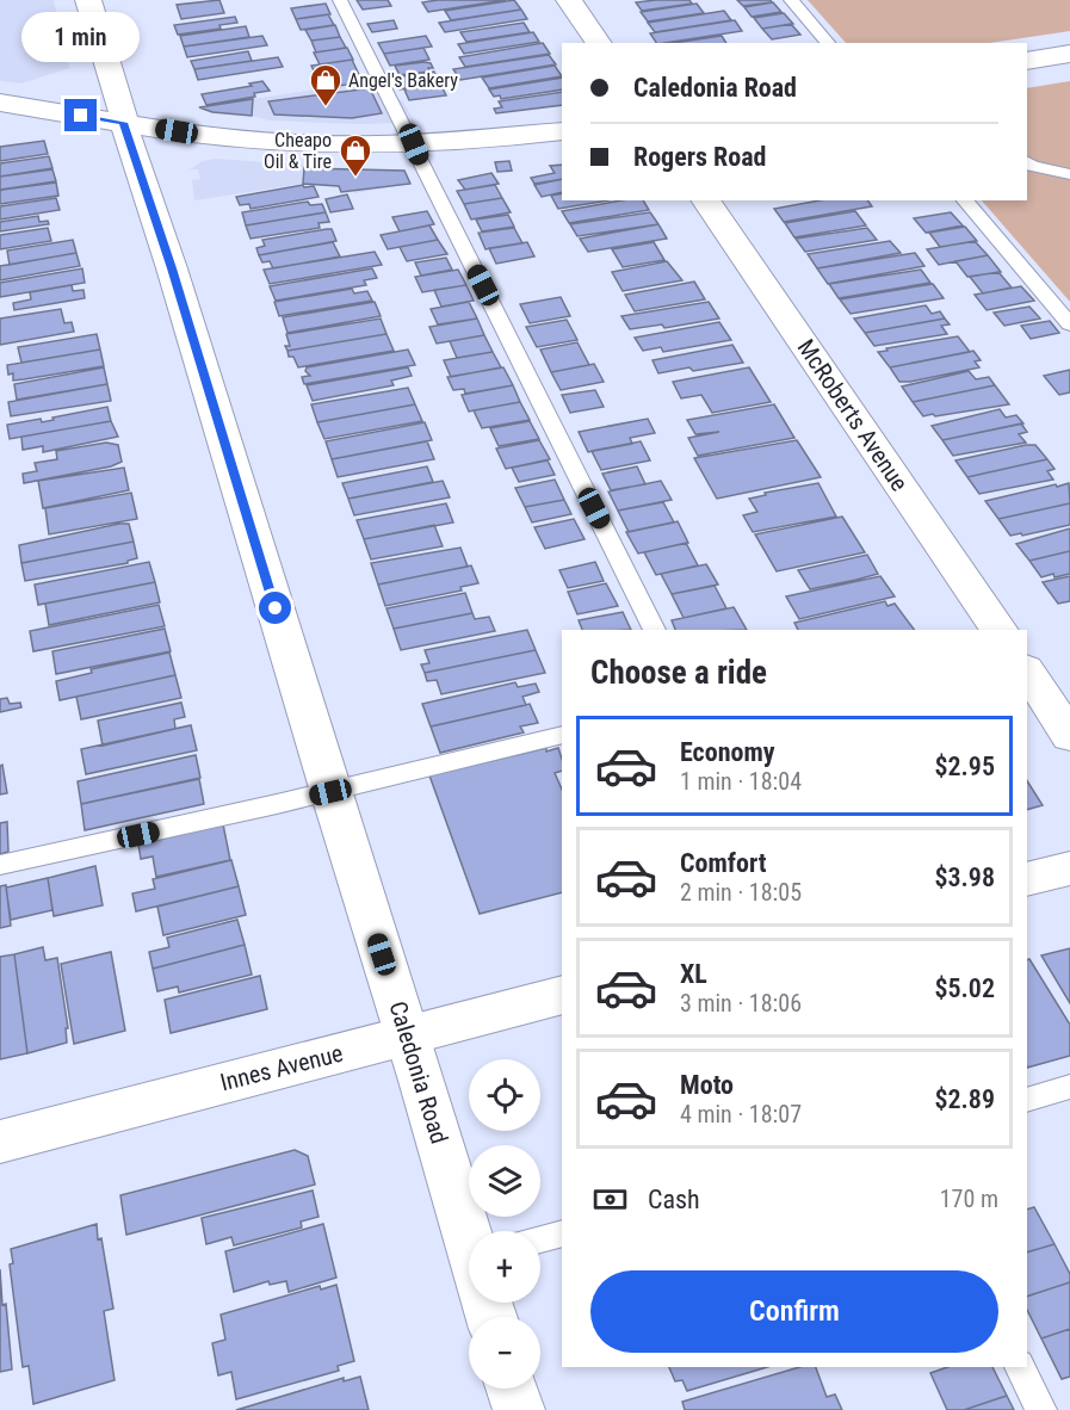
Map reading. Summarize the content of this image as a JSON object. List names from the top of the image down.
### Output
{
  "streets": {
    "street": ["McRoberts Avenue", "Innes Avenue", "Caledonia Road"]
  },
  "crossings": [
    ["Innes Avenue", "Caledonia Road"]
  ],
  "places": {
    "shop": ["Angel's Bakery", "Cheapo Oil & Tire"]
  },
  "page": {
    "bubble": "1 min",
    "banner": ["Caledonia Road", "Rogers Road"],
    "heading": "Choose a ride",
    "list": [
      {
        "name": "Economy",
        "note": "1 min · 18:04",
        "value": "$2.95"
      },
      {
        "name": "Comfort",
        "note": "2 min · 18:05",
        "value": "$3.98"
      },
      {
        "name": "XL",
        "note": "3 min · 18:06",
        "value": "$5.02"
      },
      {
        "name": "Moto",
        "note": "4 min · 18:07",
        "value": "$2.89"
      }
    ],
    "map_buttons": ["+", "−"],
    "pay": ["Cash", "170 m"],
    "buttons": "Confirm"
  }
}
